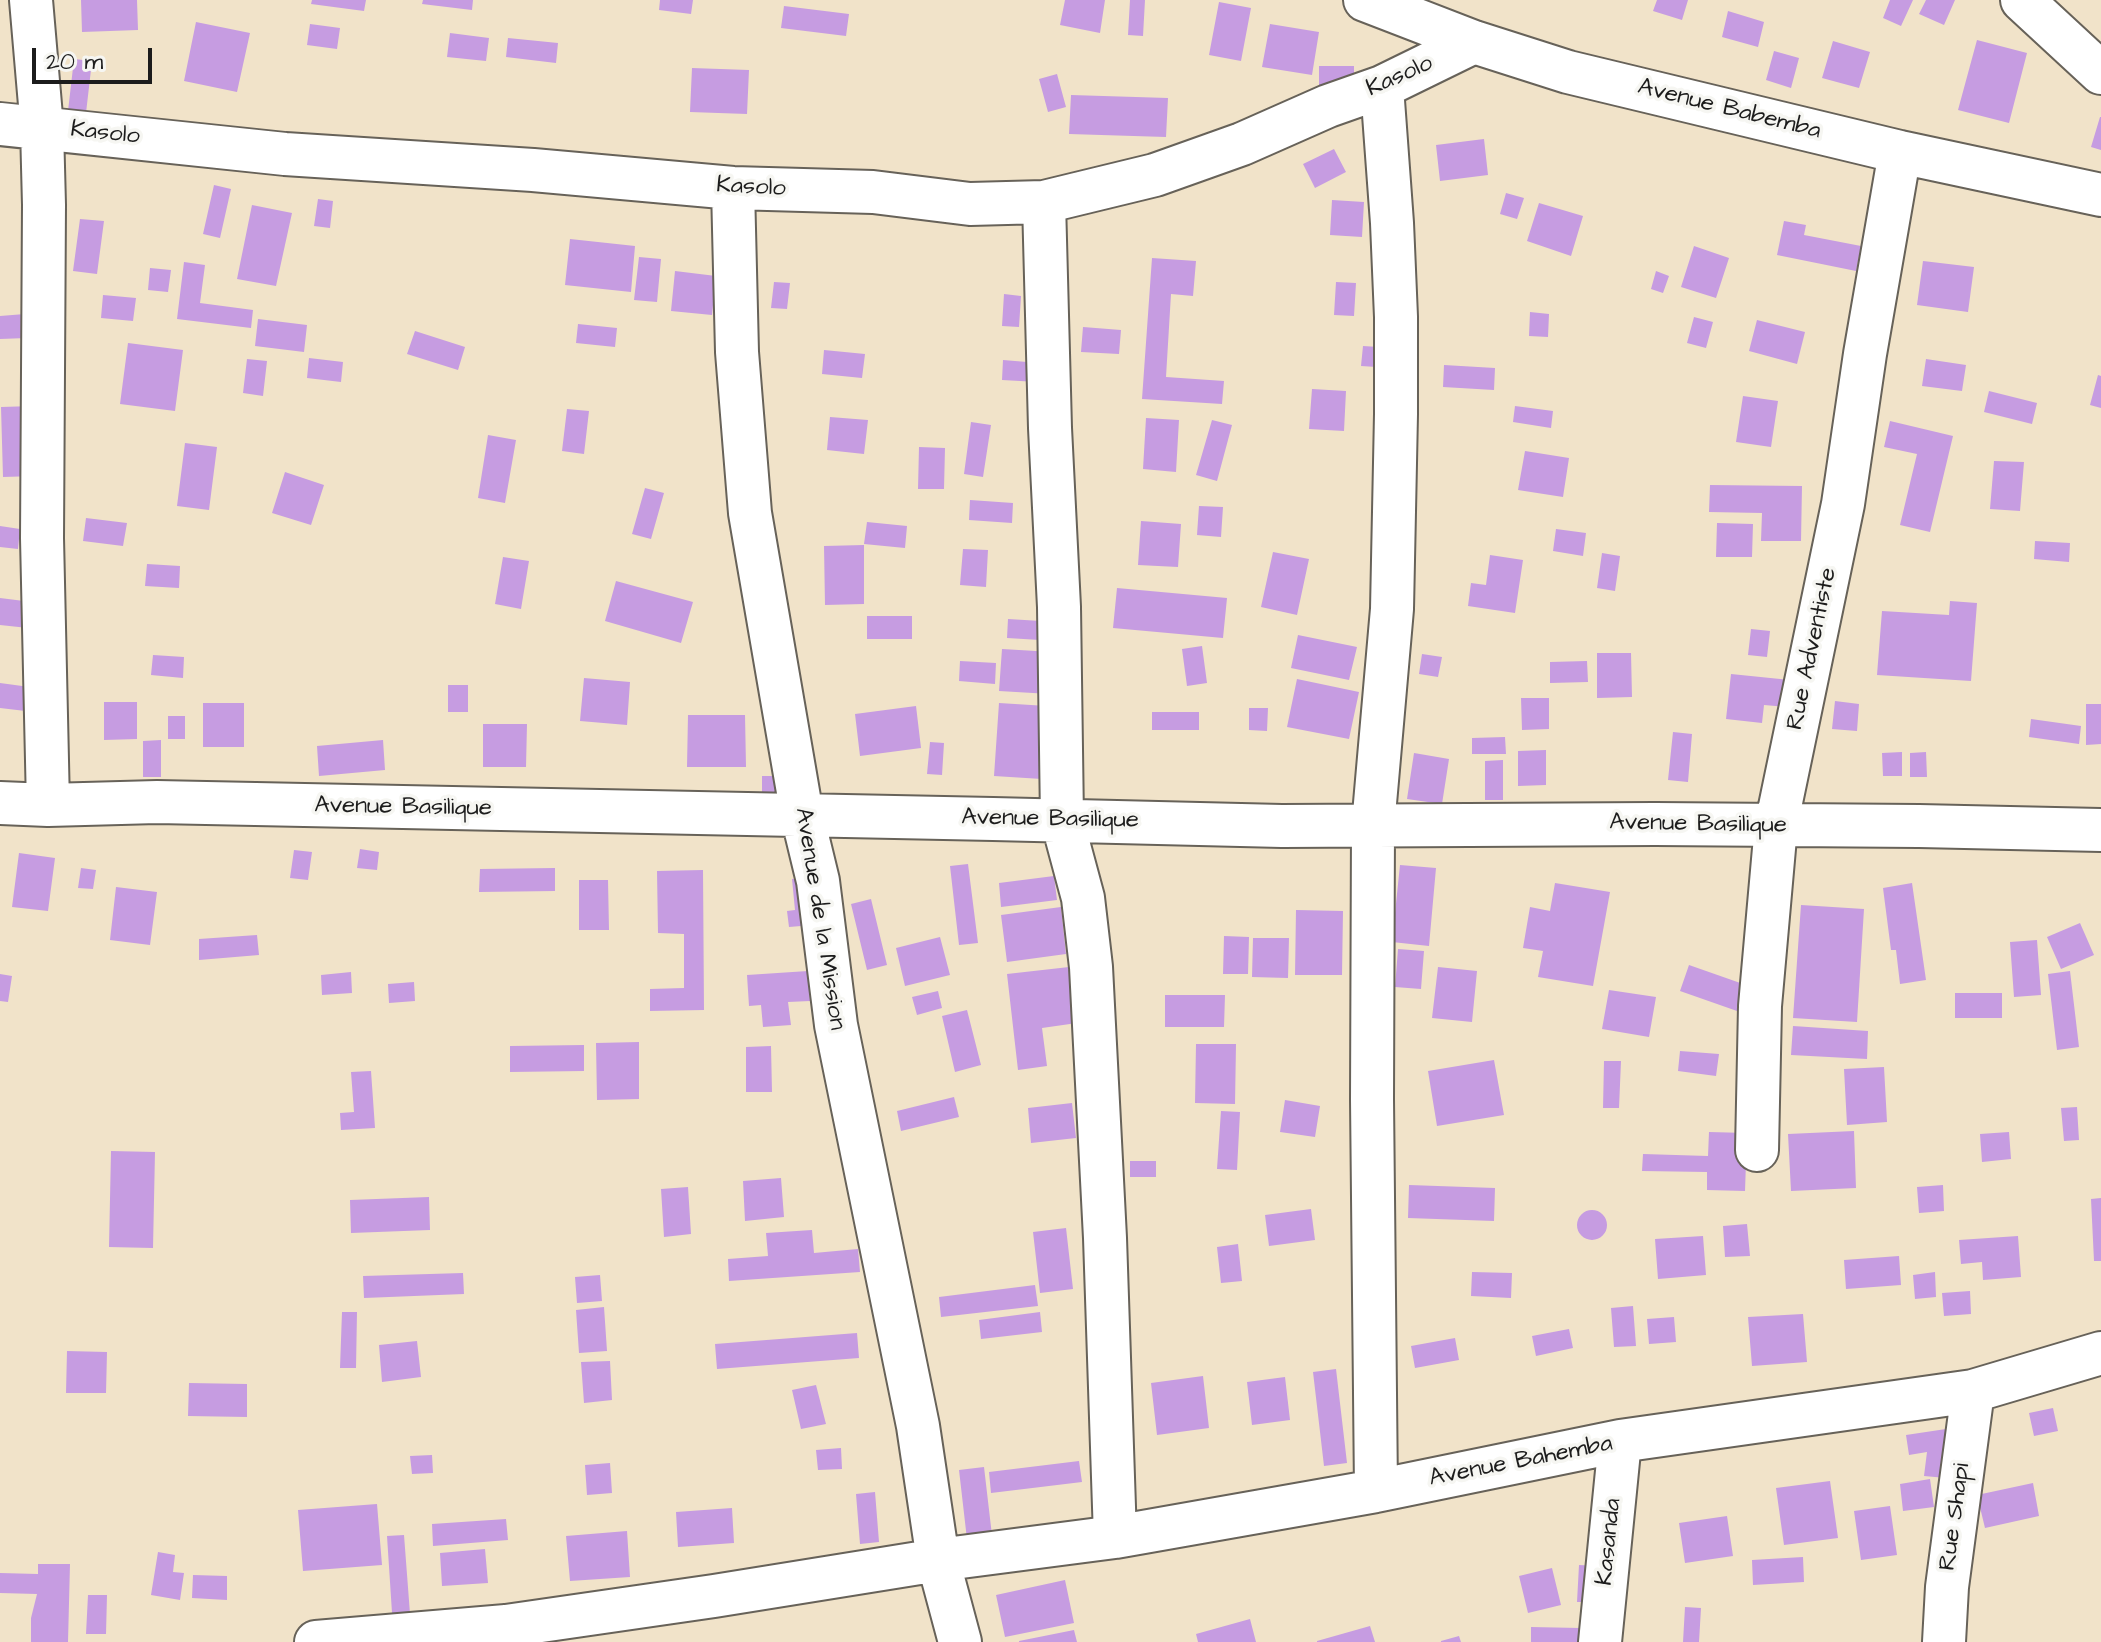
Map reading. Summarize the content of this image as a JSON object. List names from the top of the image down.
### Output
{
  "streets": {
    "street": [
      "Kasolo",
      "Avenue Babemba",
      "Rue Adventiste",
      "Avenue Basilique",
      "Avenue de la Mission",
      "Avenue Bahemba",
      "Rue Shapi",
      "Kasanda"
    ]
  },
  "crossings": [
    ["Kasolo", "Avenue Babemba"],
    ["Kasolo", "Avenue de la Mission"],
    ["Avenue Babemba", "Rue Adventiste"],
    ["Rue Adventiste", "Avenue Basilique"],
    ["Avenue Basilique", "Avenue de la Mission"],
    ["Avenue de la Mission", "Avenue Bahemba"],
    ["Avenue Bahemba", "Rue Shapi"],
    ["Avenue Bahemba", "Kasanda"]
  ],
  "scale_bar": "20 m"
}
